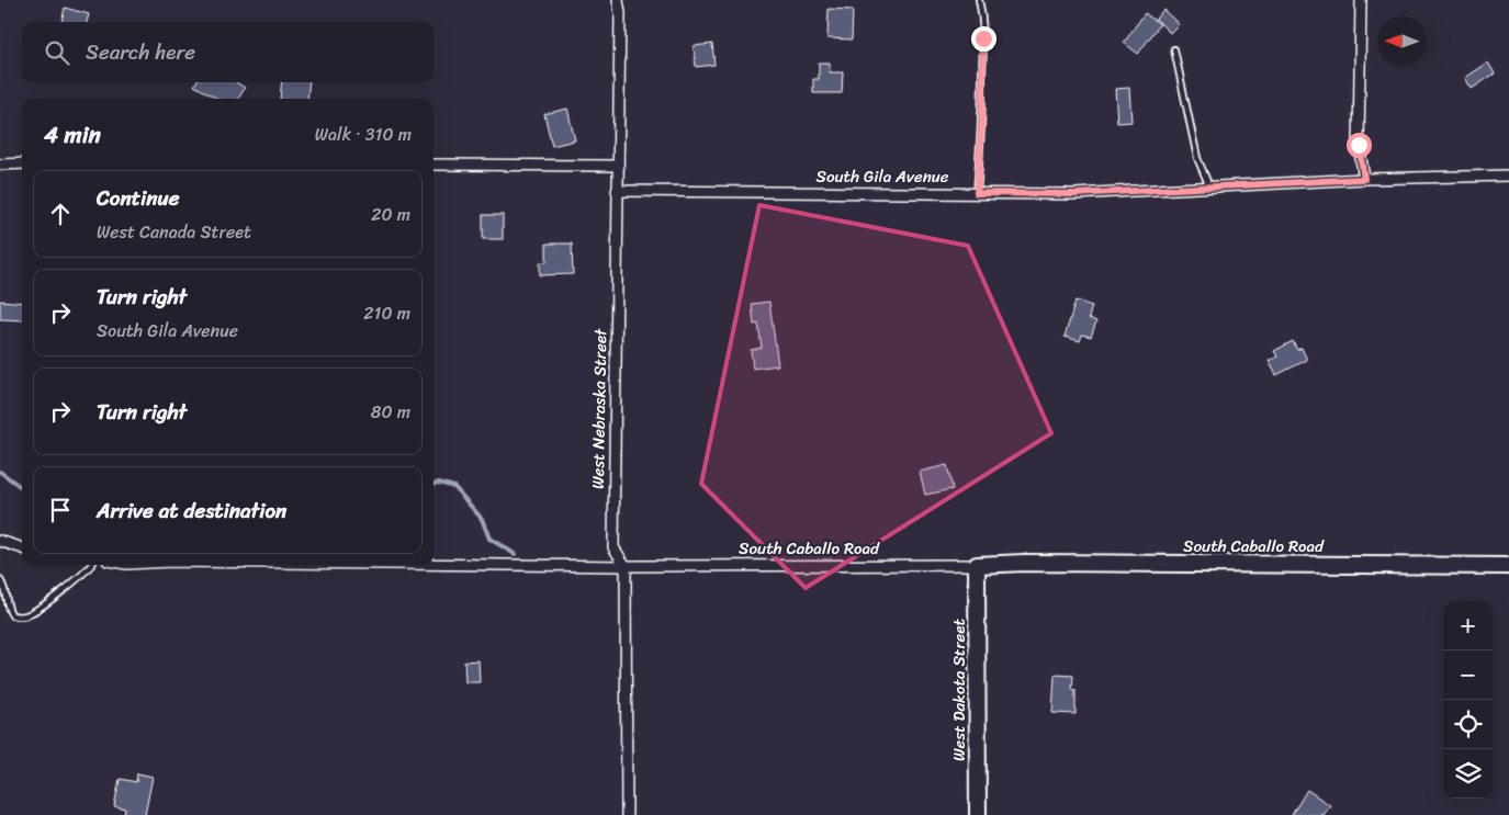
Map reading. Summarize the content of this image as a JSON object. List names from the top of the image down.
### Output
{
  "streets": {
    "street": [
      "South Gila Avenue",
      "West Nebraska Street",
      "South Caballo Road",
      "West Dakota Street"
    ]
  },
  "crossings": [
    ["South Gila Avenue", "West Nebraska Street"],
    ["West Nebraska Street", "South Caballo Road"],
    ["South Caballo Road", "West Dakota Street"]
  ],
  "north": "left",
  "page": {
    "search": "Search here",
    "heading": ["4 min", "Walk · 310 m"],
    "list": [
      ["Continue", "West Canada Street", "20 m"],
      ["Turn right", "South Gila Avenue", "210 m"],
      ["Turn right", "80 m"],
      "Arrive at destination"
    ],
    "map_buttons": ["+", "−"]
  }
}
